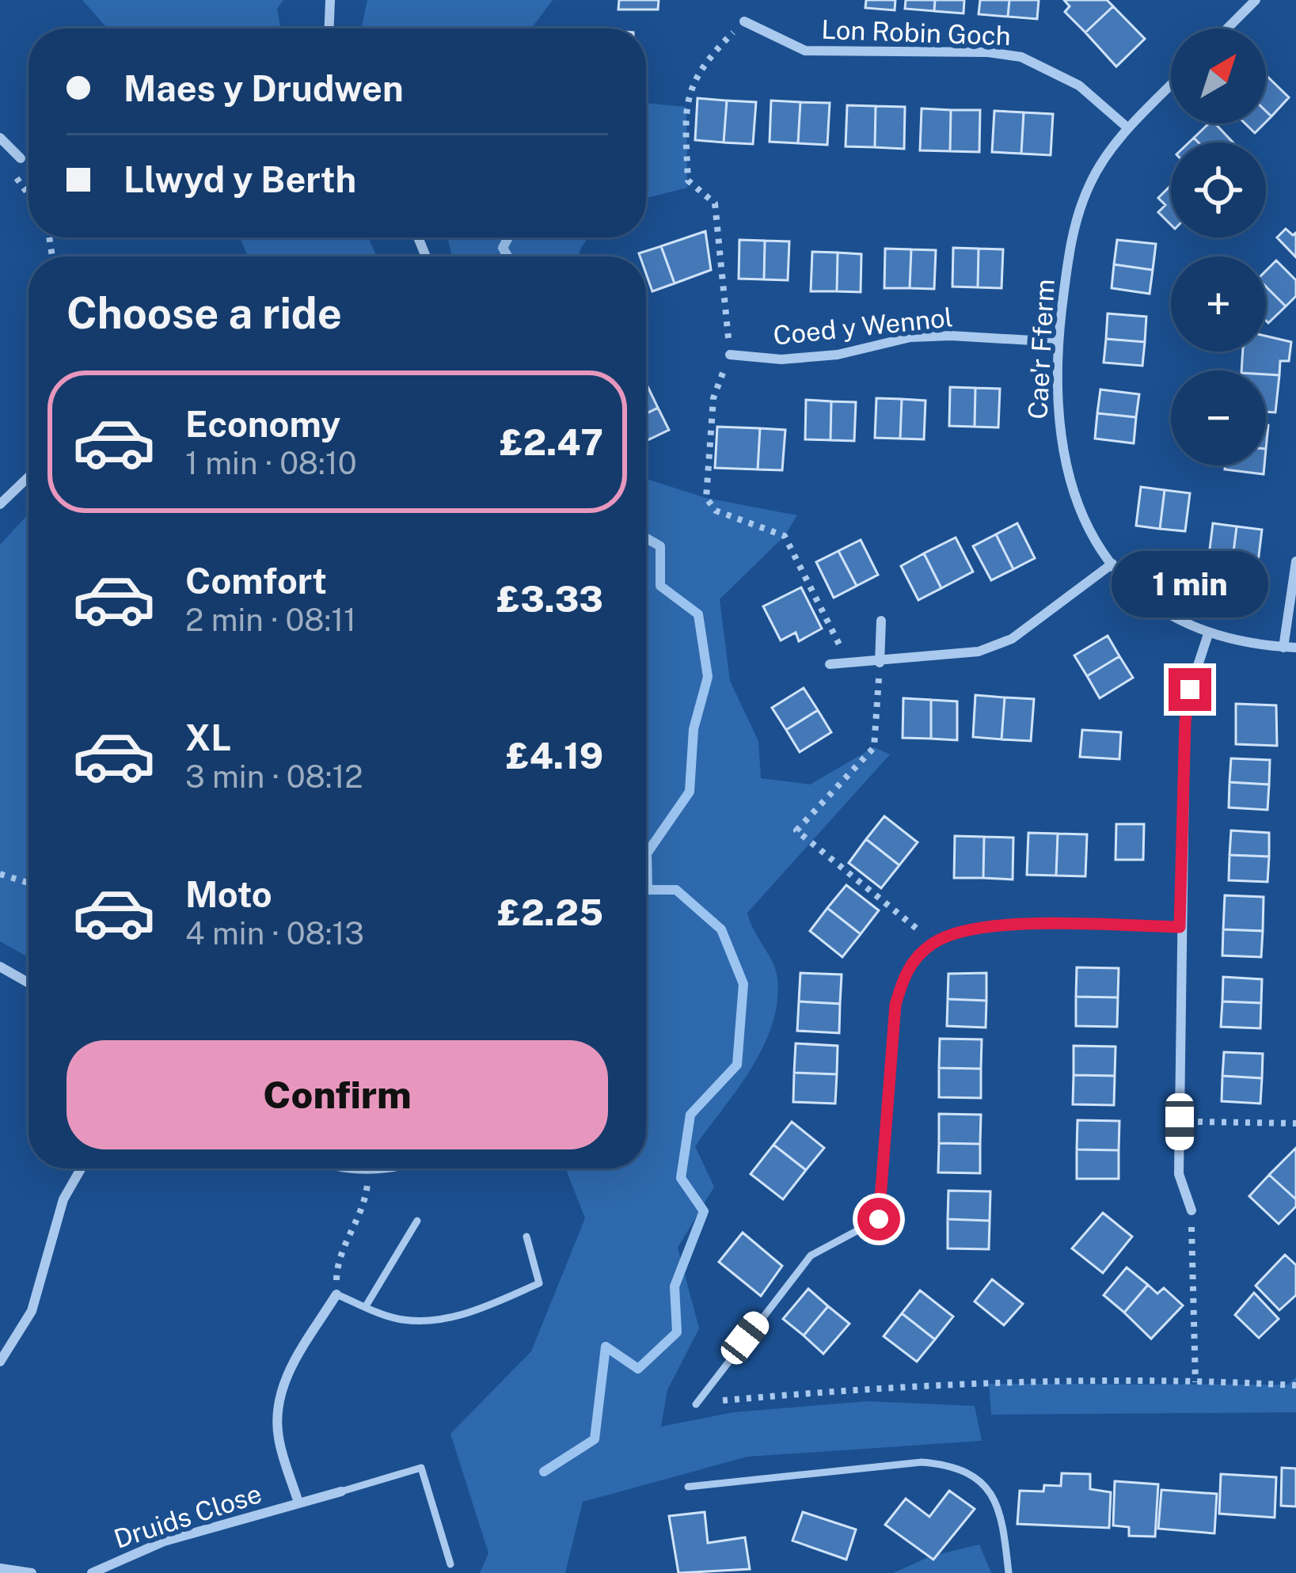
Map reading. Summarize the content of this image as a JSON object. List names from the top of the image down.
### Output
{
  "streets": {
    "street": [
      "Lon Robin Goch",
      "Coed y Wennol",
      "Cae'r Fferm",
      "Druids Close"
    ]
  },
  "crossings": [
    ["Lon Robin Goch", "Cae'r Fferm"],
    ["Coed y Wennol", "Cae'r Fferm"]
  ],
  "north": "top right",
  "page": {
    "map_buttons": ["+", "−"],
    "banner": ["Maes y Drudwen", "Llwyd y Berth"],
    "heading": "Choose a ride",
    "list": [
      {
        "name": "Economy",
        "note": "1 min · 08:10",
        "value": "£2.47"
      },
      {
        "name": "Comfort",
        "note": "2 min · 08:11",
        "value": "£3.33"
      },
      {
        "name": "XL",
        "note": "3 min · 08:12",
        "value": "£4.19"
      },
      {
        "name": "Moto",
        "note": "4 min · 08:13",
        "value": "£2.25"
      }
    ],
    "bubble": "1 min",
    "buttons": "Confirm"
  }
}
